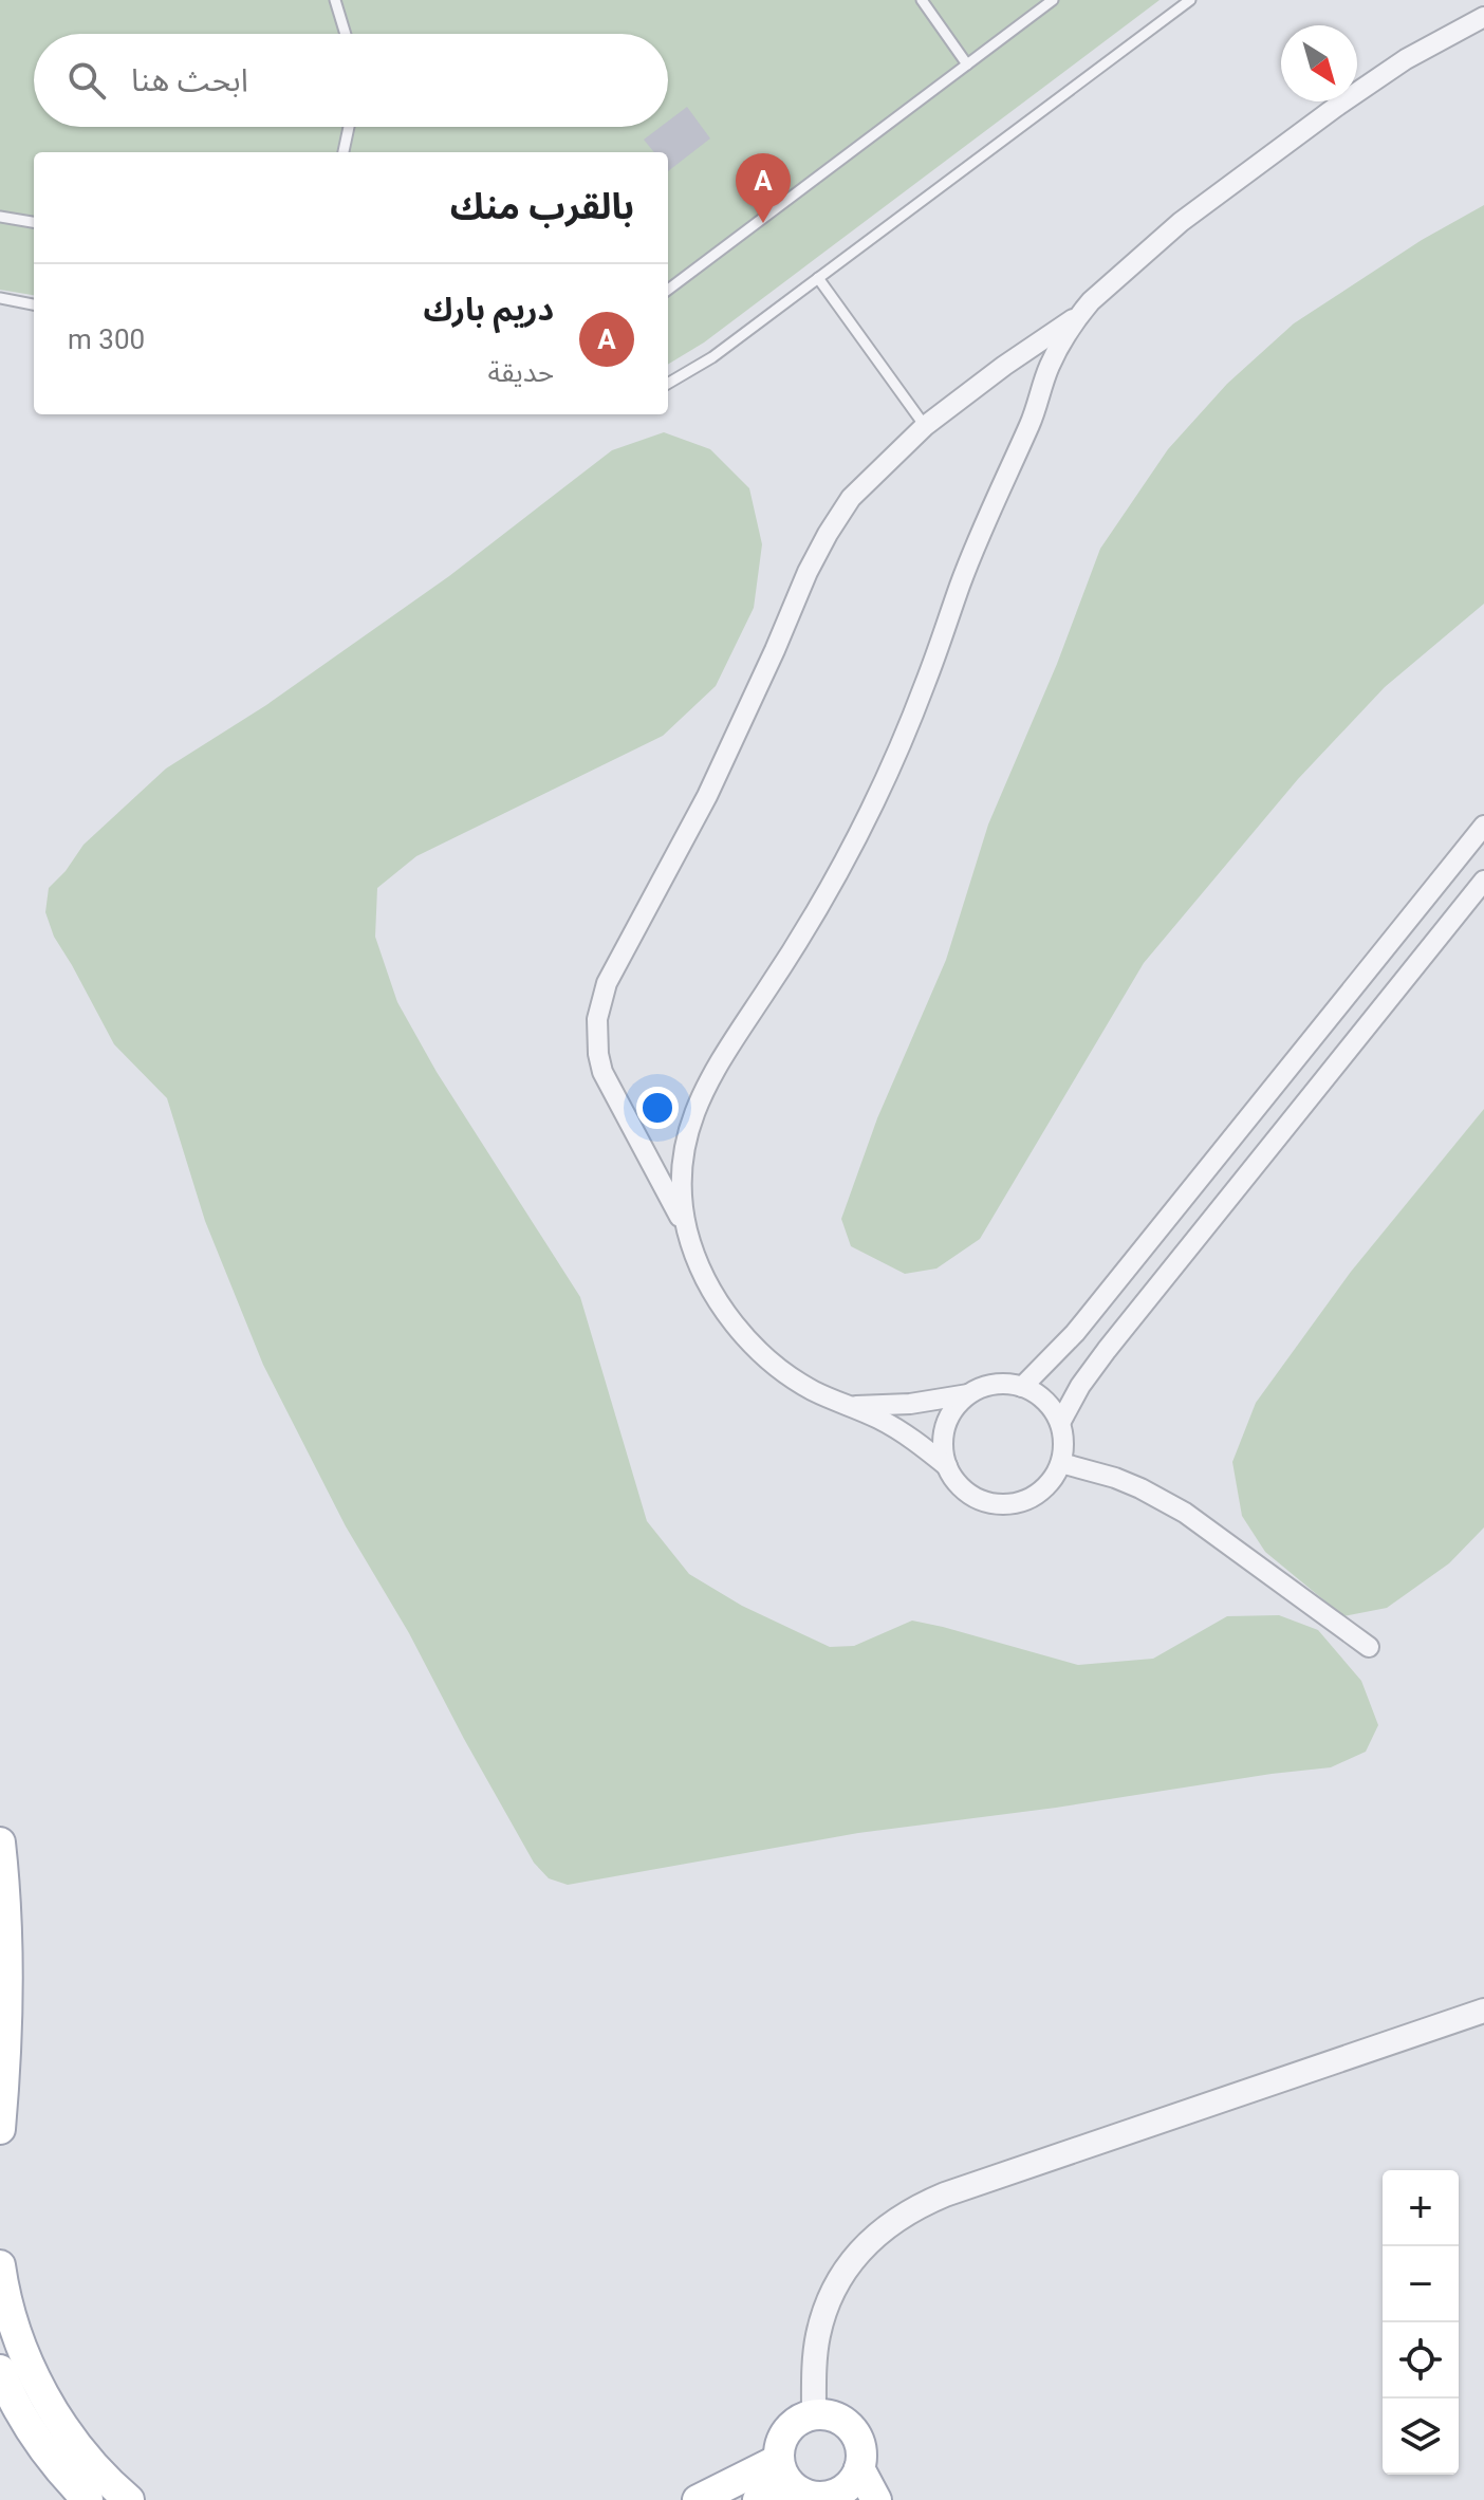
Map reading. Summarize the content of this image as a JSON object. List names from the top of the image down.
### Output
{
  "north": "bottom right",
  "page": {
    "search": "ابحث هنا",
    "heading": "بالقرب منك",
    "pins": "A",
    "list": [
      {
        "mark": "A",
        "name": "دريم بارك",
        "note": "حديقة",
        "value": "300 m"
      }
    ],
    "map_buttons": ["+", "−"]
  }
}
